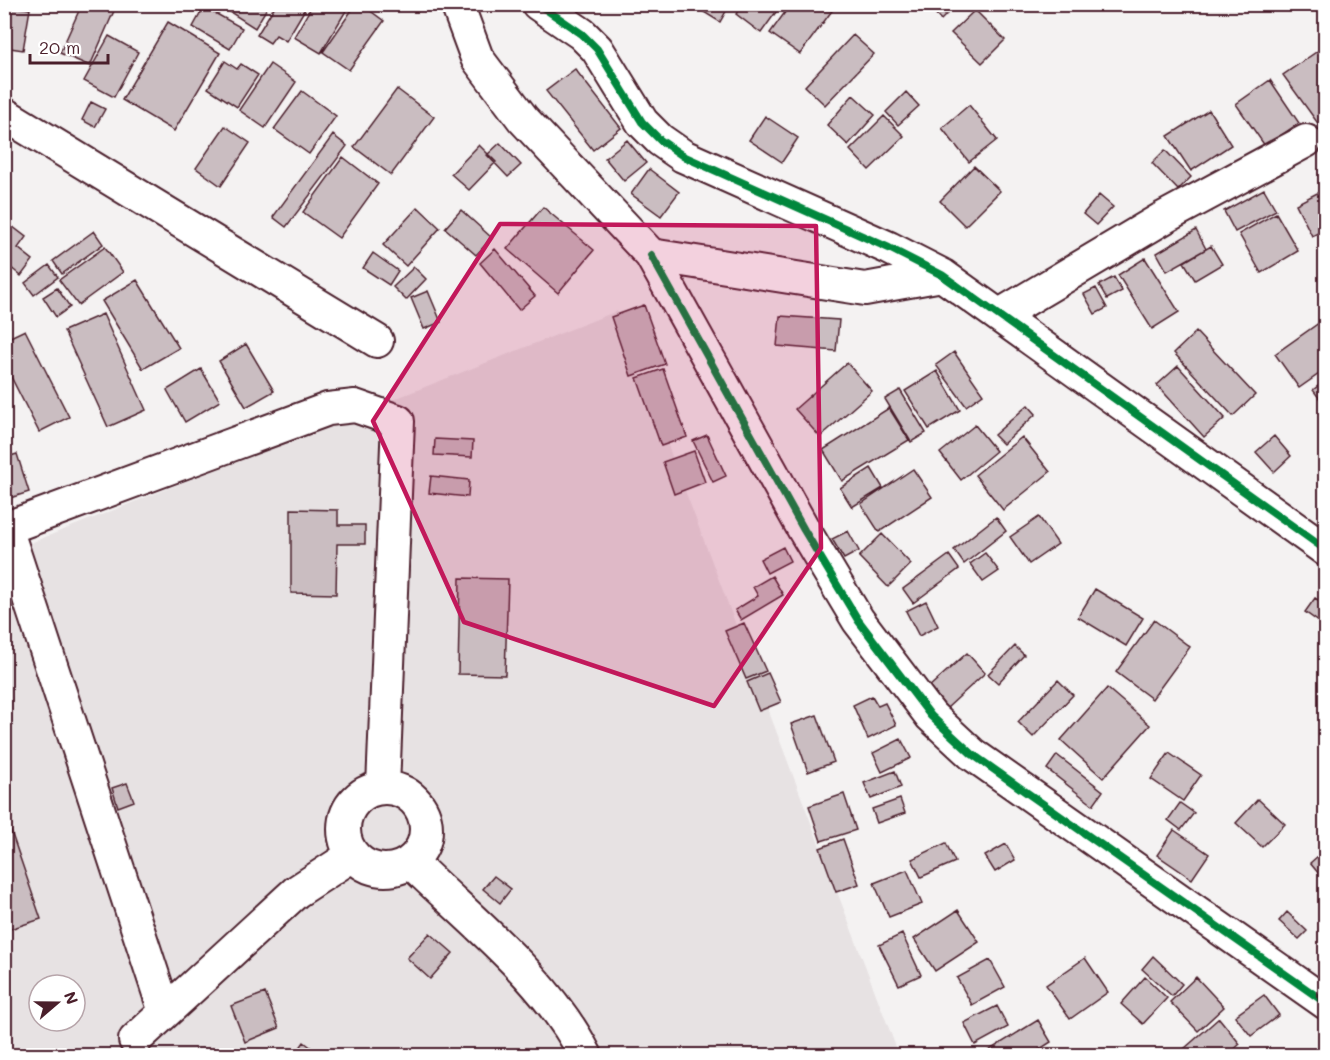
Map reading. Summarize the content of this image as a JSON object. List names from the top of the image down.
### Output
{
  "scale_bar": "20 m",
  "north": "right"
}
